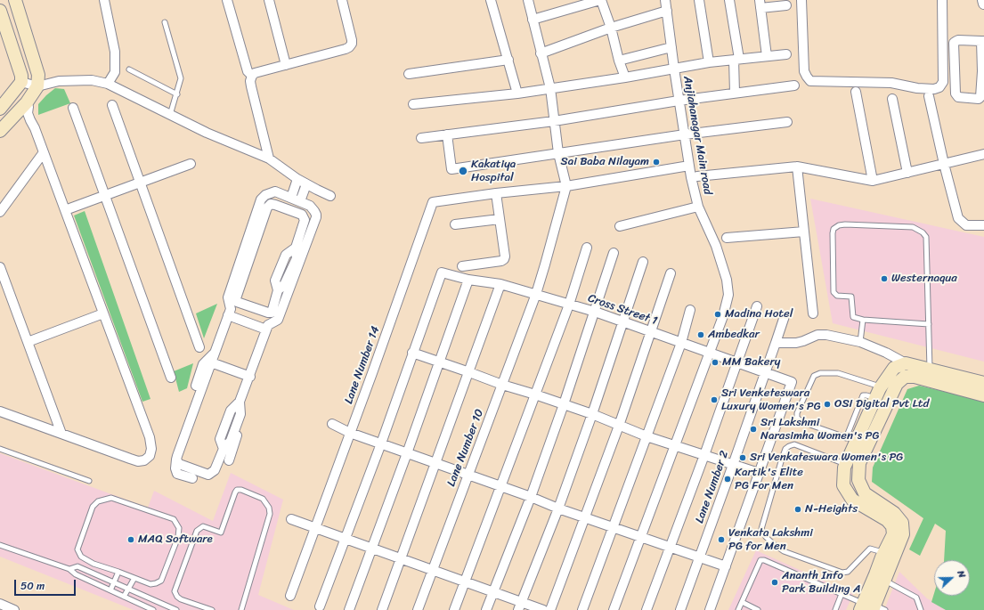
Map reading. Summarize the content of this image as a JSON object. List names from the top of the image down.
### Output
{
  "streets": {
    "street": [
      "Anjiahanagar Main road",
      "Cross Street 1",
      "Lane Number 14",
      "Lane Number 10",
      "Lane Number 2"
    ]
  },
  "crossings": [
    ["Anjiahanagar Main road", "Cross Street 1"],
    ["Cross Street 1", "Lane Number 10"],
    ["Cross Street 1", "Lane Number 2"]
  ],
  "places": [
    "Sai Baba Nilayam",
    "Kakatiya Hospital",
    "Westernaqua",
    "Madina Hotel",
    "Ambedkar",
    "MM Bakery",
    "Sri Venketeswara Luxury Women's PG",
    "OSI Digital Pvt Ltd",
    "Sri Lakshmi Narasimha Women's PG",
    "Sri Venkateswara Women's PG",
    "Kartik's Elite PG For Men",
    "N-Heights",
    "MAQ Software",
    "Venkata Lakshmi PG for Men",
    "Ananth Info Park Building A"
  ],
  "scale_bar": "50 m",
  "north": "right"
}
